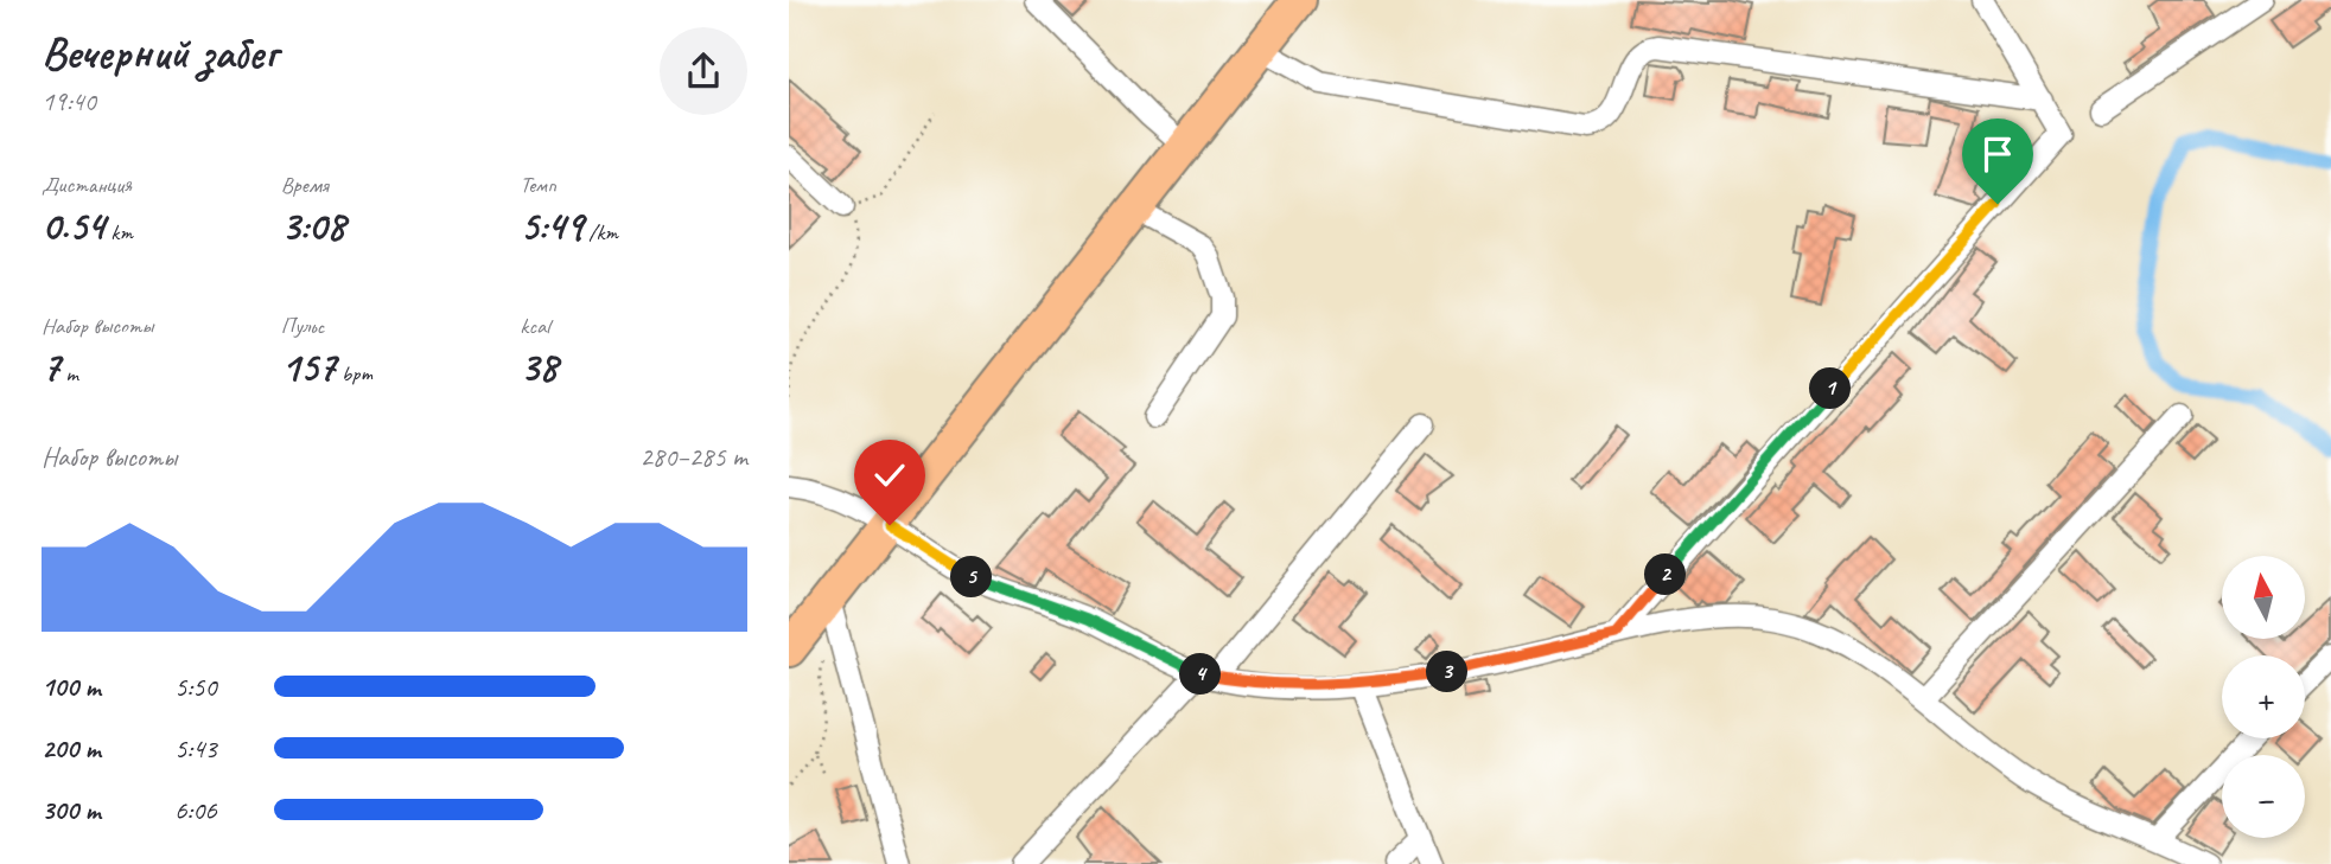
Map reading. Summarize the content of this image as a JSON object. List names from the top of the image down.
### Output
{
  "north": "top",
  "page": {
    "heading": ["Вечерний забег", "19:40"],
    "stats": [
      ["Дистанция", "0.54 km"],
      ["Время", "3:08"],
      ["Темп", "5:49 /km"],
      ["Набор высоты", "7 m"],
      ["Пульс", "157 bpm"],
      ["kcal", "38"]
    ],
    "pins": [
      "1",
      "2",
      "5",
      "3",
      "4"
    ],
    "chart": ["Набор высоты", "280–285 m"],
    "map_buttons": ["+", "−"],
    "list": [
      {
        "name": "100 m",
        "note": "5:50"
      },
      {
        "name": "200 m",
        "note": "5:43"
      },
      {
        "name": "300 m",
        "note": "6:06"
      }
    ]
  }
}
